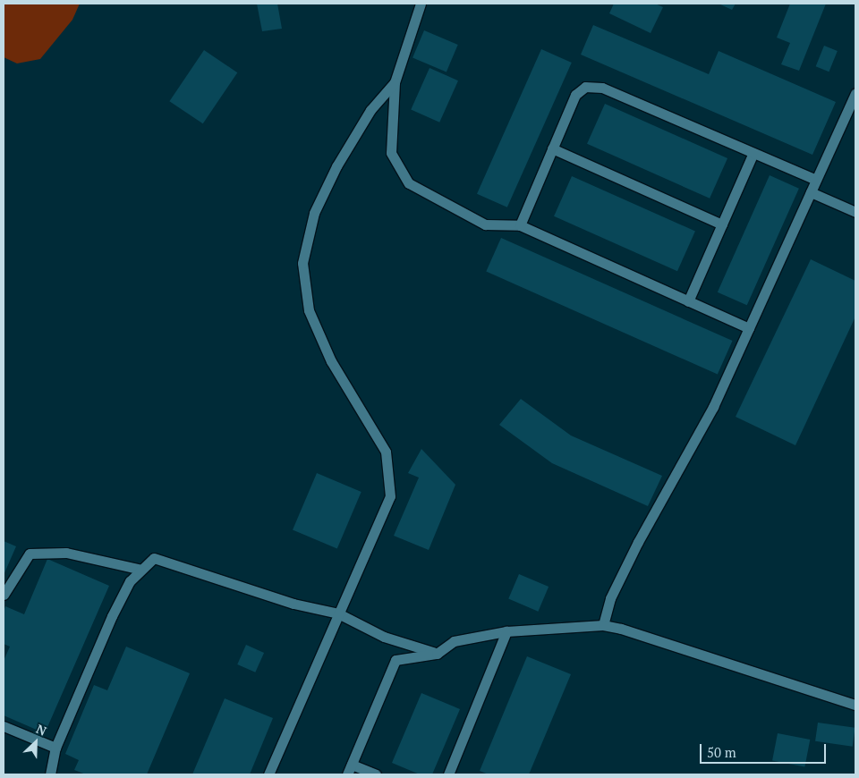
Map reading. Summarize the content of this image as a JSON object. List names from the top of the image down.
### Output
{
  "scale_bar": "50 m",
  "north": "top right"
}
